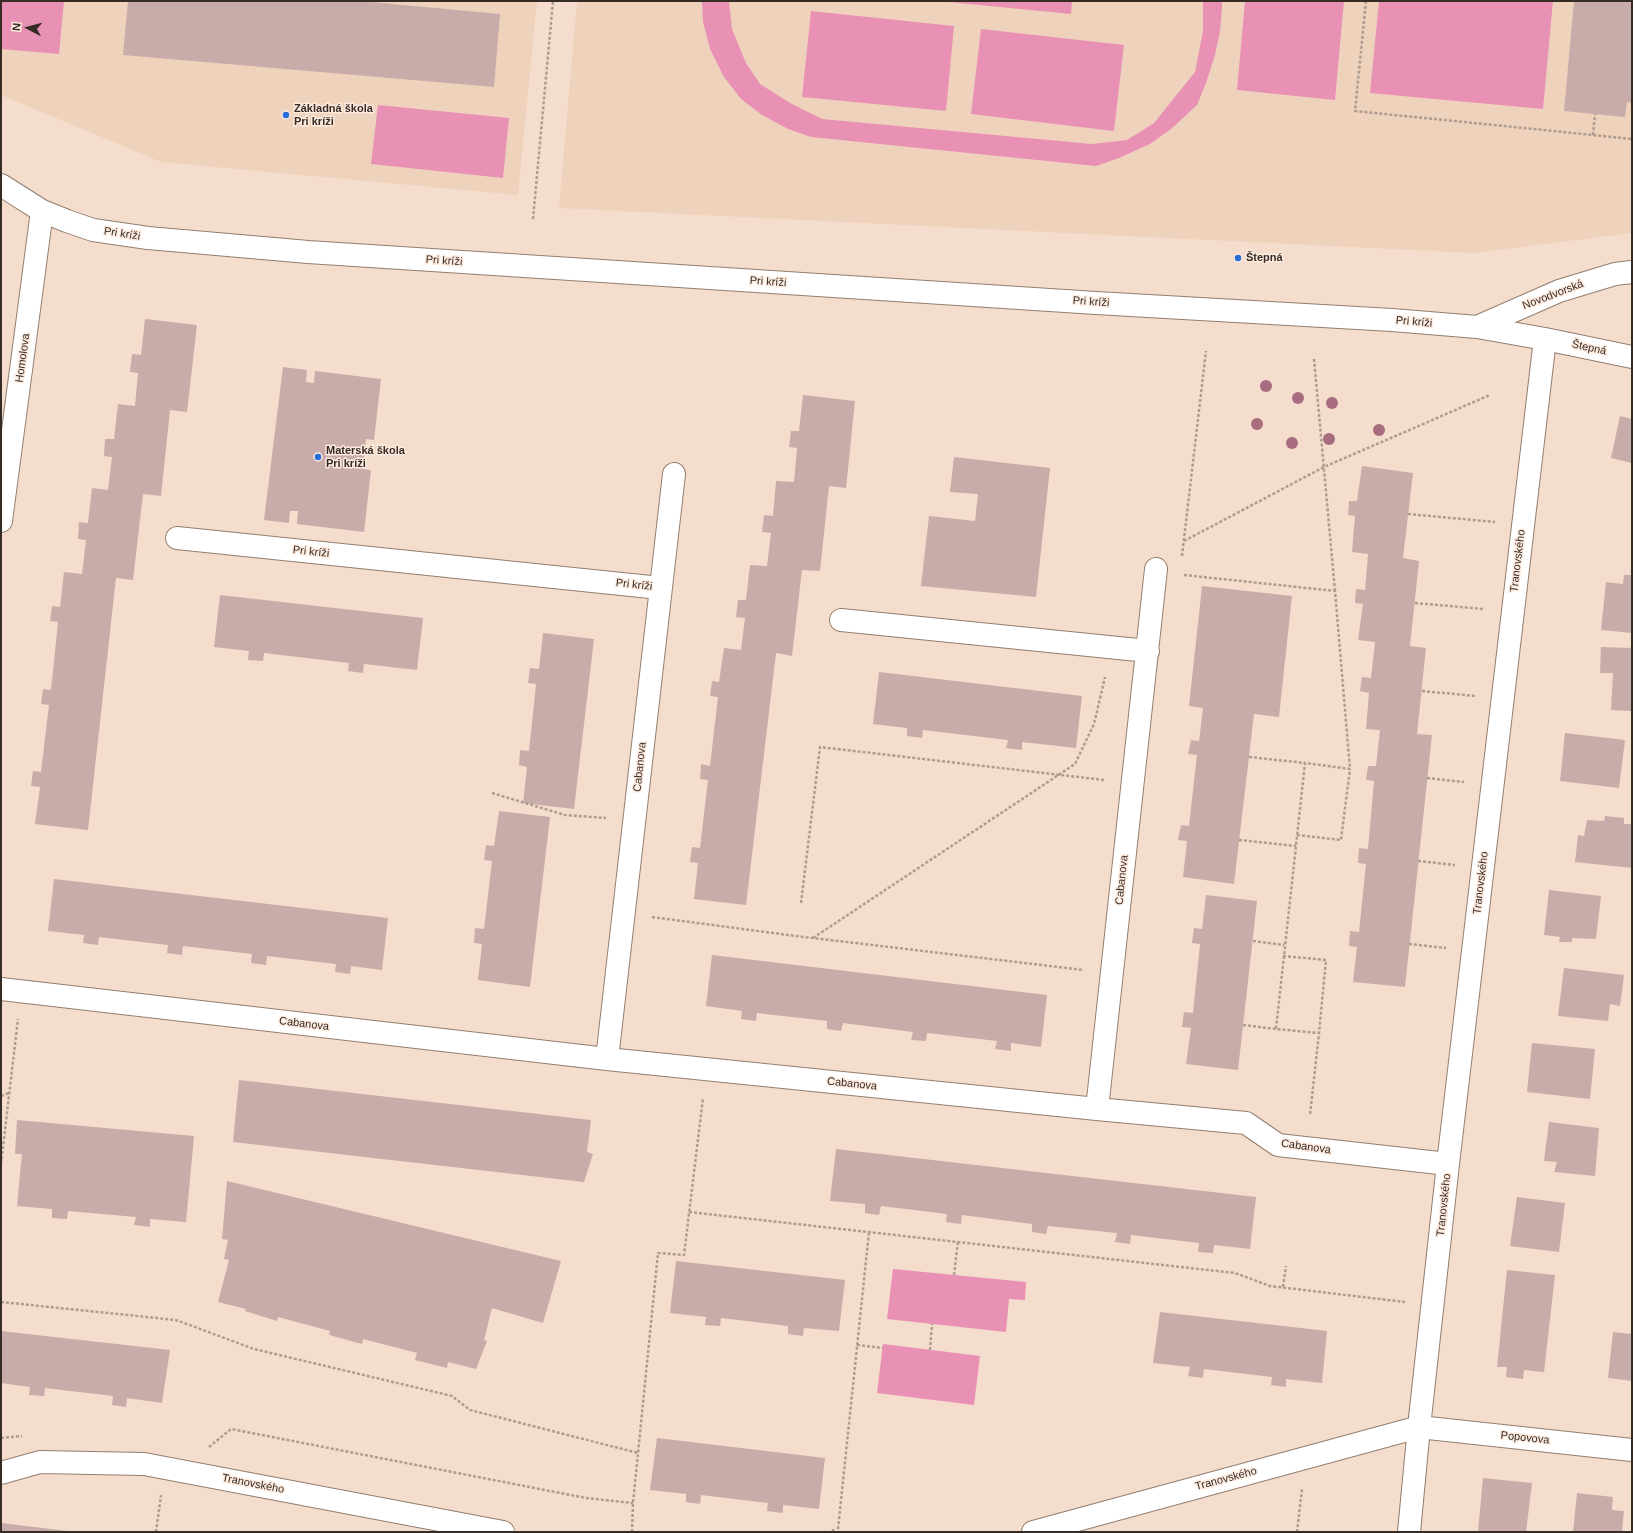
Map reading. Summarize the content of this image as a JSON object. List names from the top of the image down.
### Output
{
  "streets": {
    "street": [
      "Pri kríži",
      "Novodvorská",
      "Štepná",
      "Homolova",
      "Tranovského",
      "Cabanova",
      "Popovova"
    ]
  },
  "crossings": [
    ["Pri kríži", "Novodvorská"],
    ["Pri kríži", "Štepná"],
    ["Pri kríži", "Homolova"],
    ["Pri kríži", "Tranovského"],
    ["Pri kríži", "Cabanova"],
    ["Štepná", "Tranovského"],
    ["Tranovského", "Cabanova"],
    ["Tranovského", "Popovova"]
  ],
  "places": ["Základná škola Pri kríži", "Štepná", "Materská škola Pri kríži"],
  "north": "left"
}
